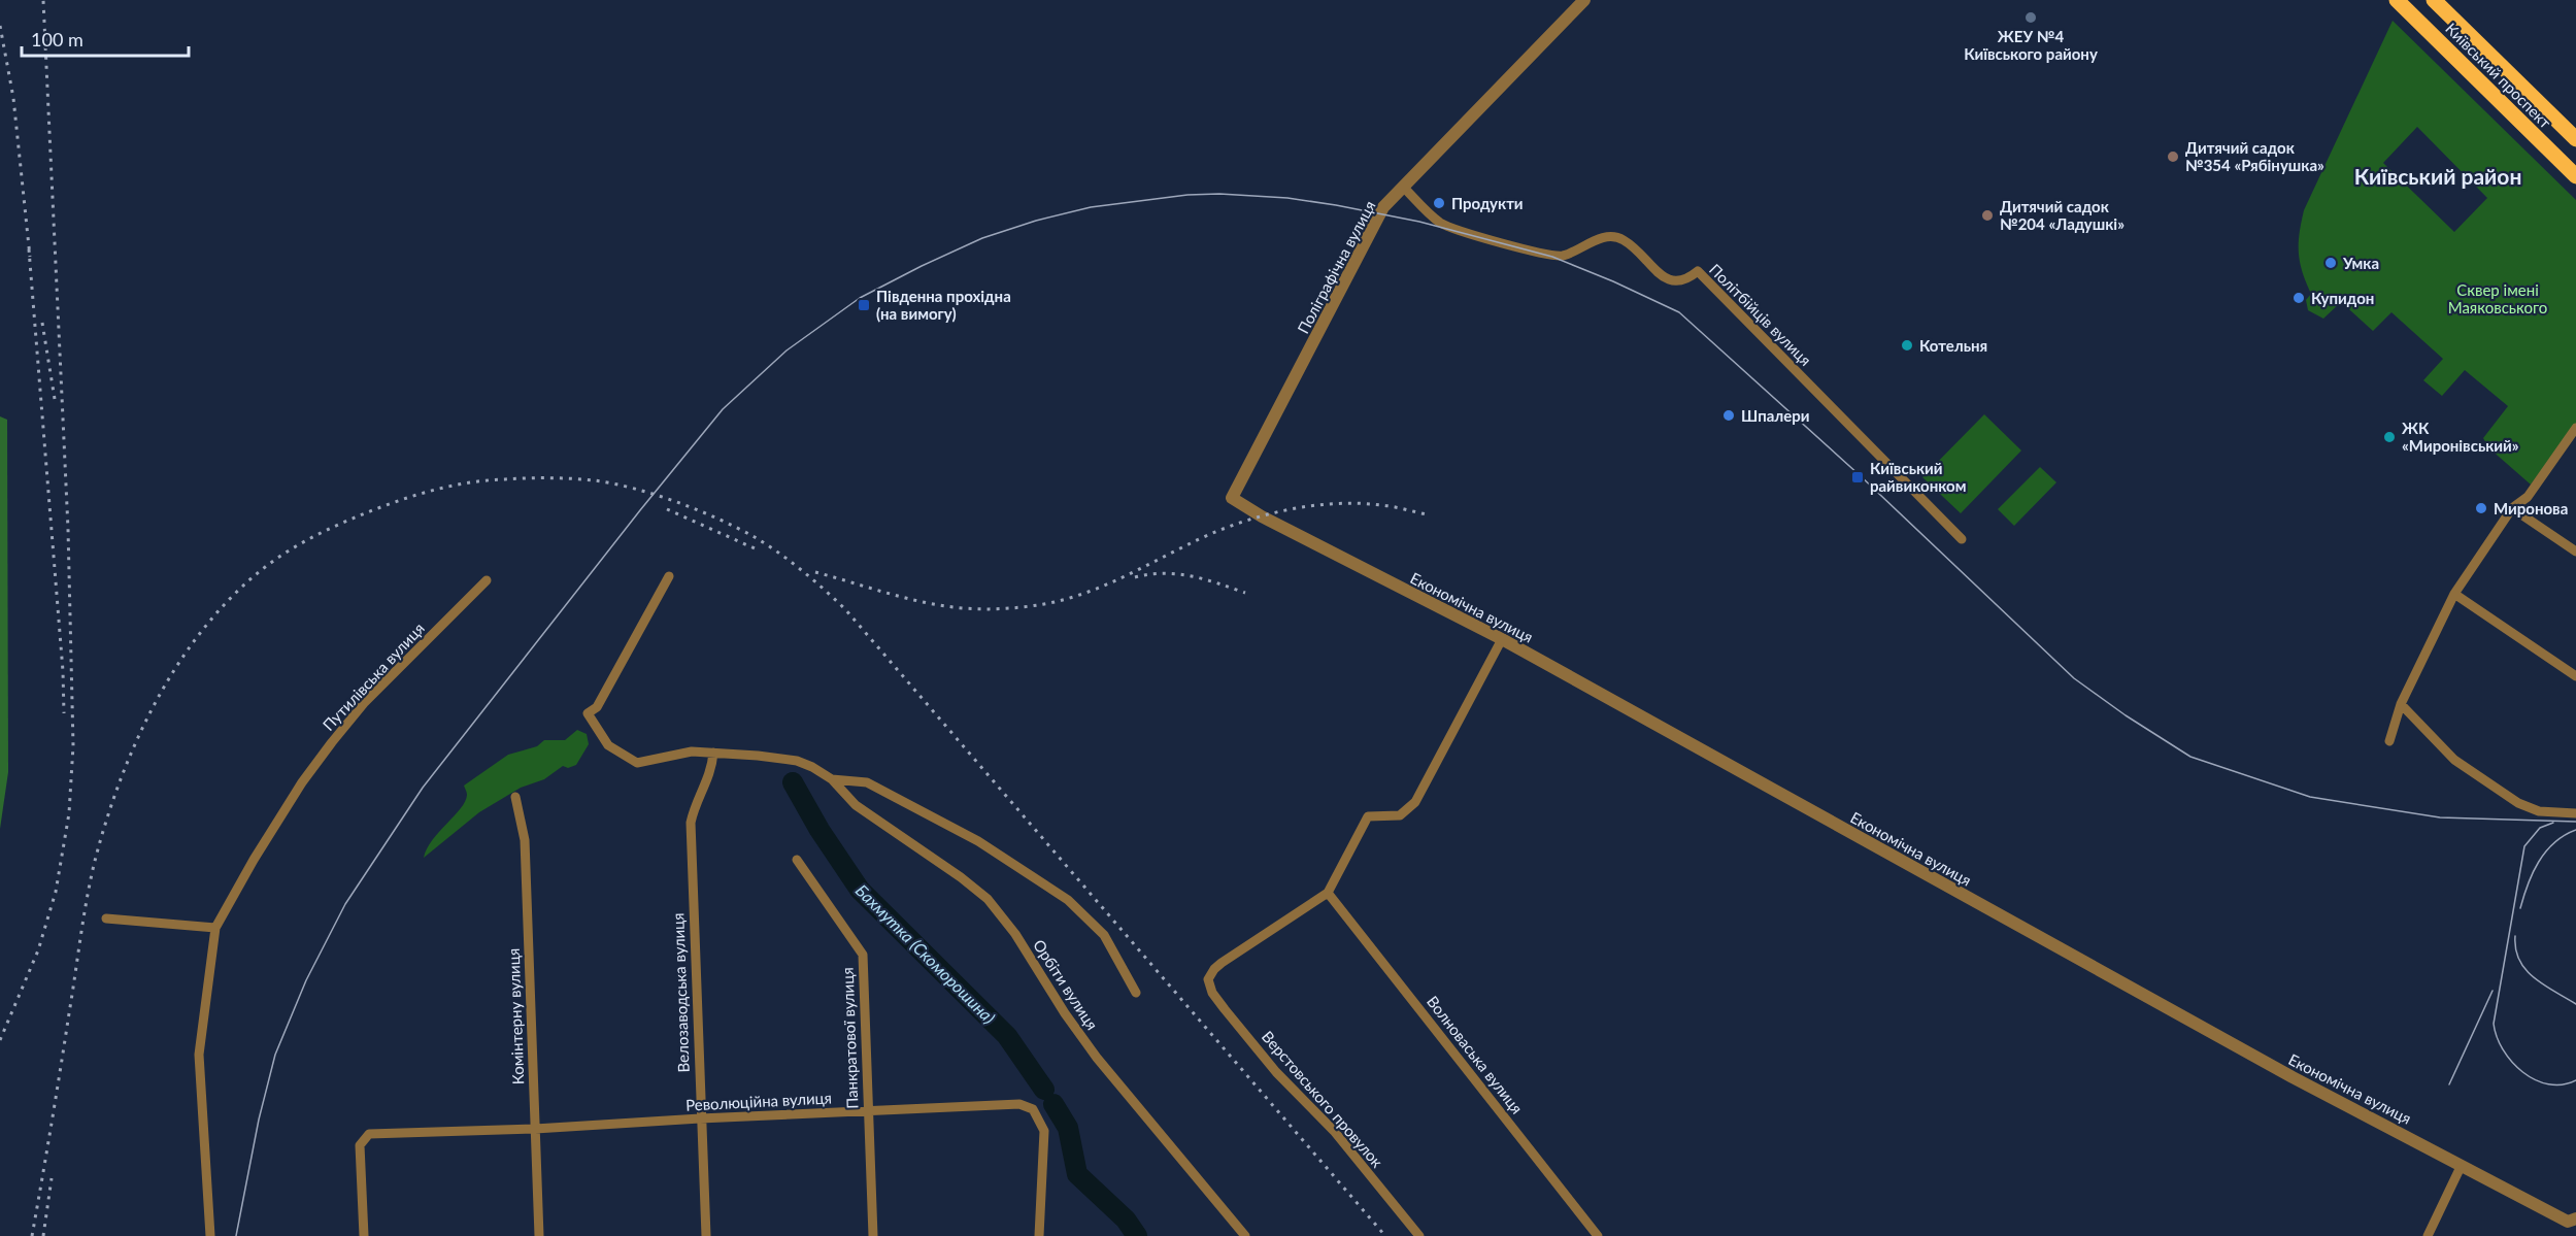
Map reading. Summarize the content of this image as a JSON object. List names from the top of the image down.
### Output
{
  "streets": {
    "main road": ["Київський проспект"],
    "street": [
      "Поліграфічна вулиця",
      "Політбійців вулиця",
      "Економічна вулиця",
      "Путилівська вулиця",
      "Орбіти вулиця",
      "Велозаводська вулиця",
      "Комінтерну вулиця",
      "Панкратової вулиця",
      "Волноваська вулиця",
      "Верстовського провулок",
      "Революційна вулиця"
    ]
  },
  "crossings": [
    ["Поліграфічна вулиця", "Політбійців вулиця"],
    ["Поліграфічна вулиця", "Економічна вулиця"],
    ["Велозаводська вулиця", "Революційна вулиця"],
    ["Комінтерну вулиця", "Революційна вулиця"],
    ["Панкратової вулиця", "Революційна вулиця"],
    ["Волноваська вулиця", "Верстовського провулок"]
  ],
  "districts": ["Київський район"],
  "water": ["Бахмутка (Скоморошина)"],
  "parks": ["Сквер імені Маяковського"],
  "places": {
    "other": [
      "ЖЕУ №4 Київського району",
      "Дитячий садок №354 «Рябінушка»",
      "Продукти",
      "Дитячий садок №204 «Ладушкі»",
      "Умка",
      "Купидон",
      "Котельня",
      "Шпалери",
      "ЖК «Миронівський»",
      "Миронова"
    ],
    "transit": ["Південна прохідна (на вимогу)", "Київський райвиконком"]
  },
  "scale_bar": "100 m"
}
